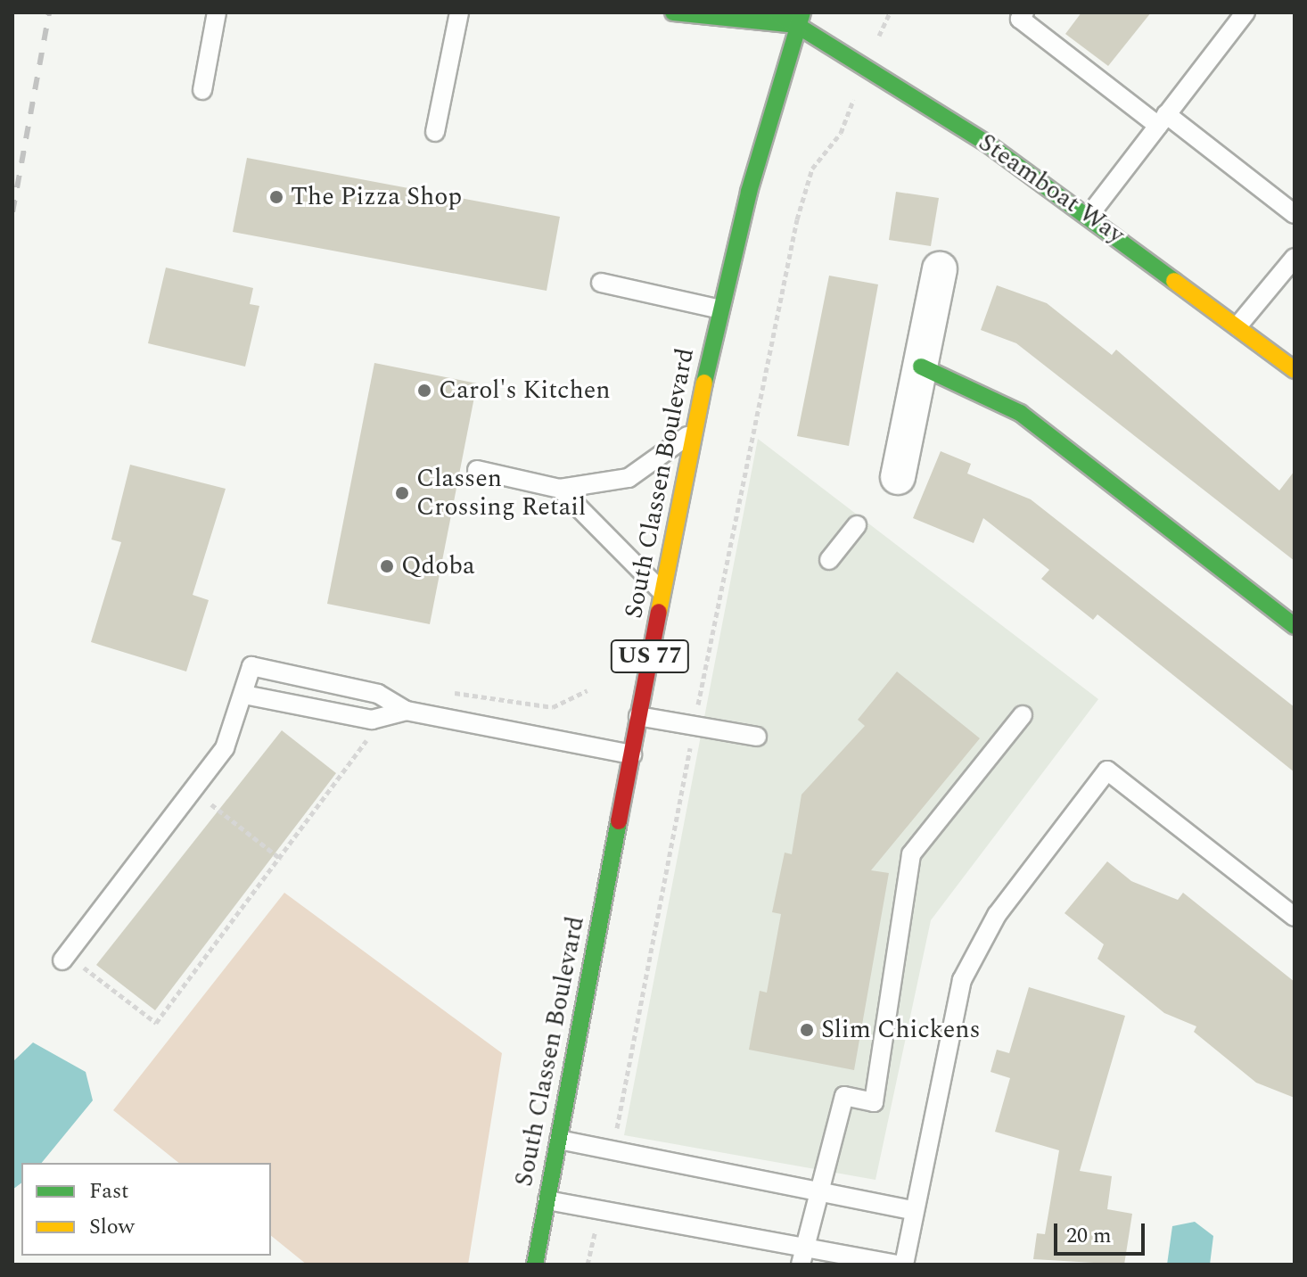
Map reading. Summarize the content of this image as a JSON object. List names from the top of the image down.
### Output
{
  "streets": {
    "main road": ["Steamboat Way", "South Classen Boulevard", "US 77"]
  },
  "crossings": [
    ["Steamboat Way", "South Classen Boulevard"]
  ],
  "places": [
    "The Pizza Shop",
    "Carol's Kitchen",
    "Classen Crossing Retail",
    "Qdoba",
    "Slim Chickens"
  ],
  "legend": ["Fast", "Slow"],
  "scale_bar": "20 m"
}
